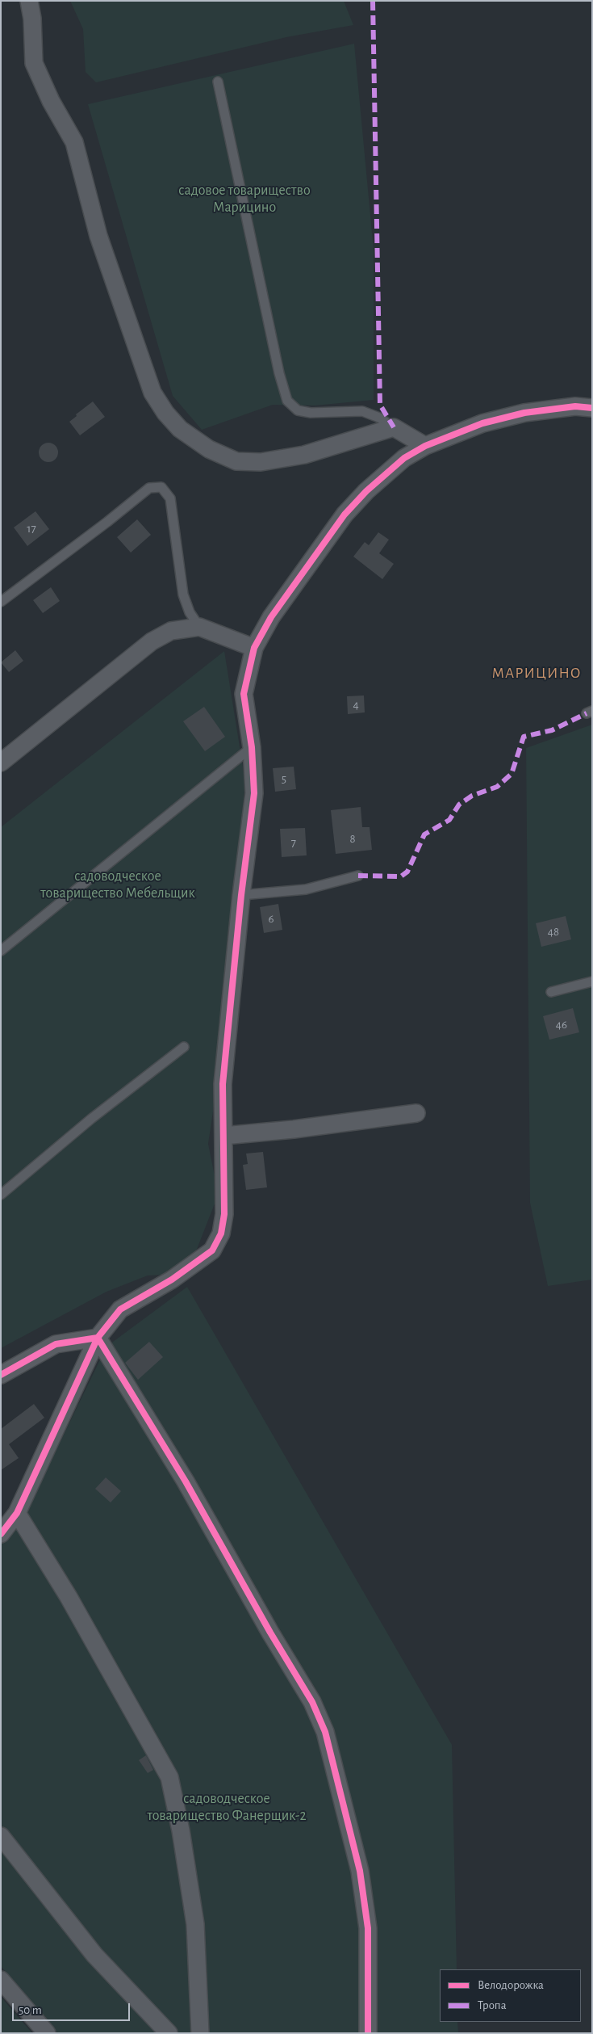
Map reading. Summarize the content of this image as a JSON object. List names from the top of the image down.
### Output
{
  "districts": ["МАРИЦИНО"],
  "parks": ["садовое товарищество Марицино", "садоводческое товарищество Мебельщик", "садоводческое товарищество Фанерщик-2"],
  "house_numbers": [
    "17",
    "4",
    "5",
    "8",
    "7",
    "6",
    "48",
    "46"
  ],
  "legend": ["Велодорожка", "Тропа"],
  "scale_bar": "50 m"
}
